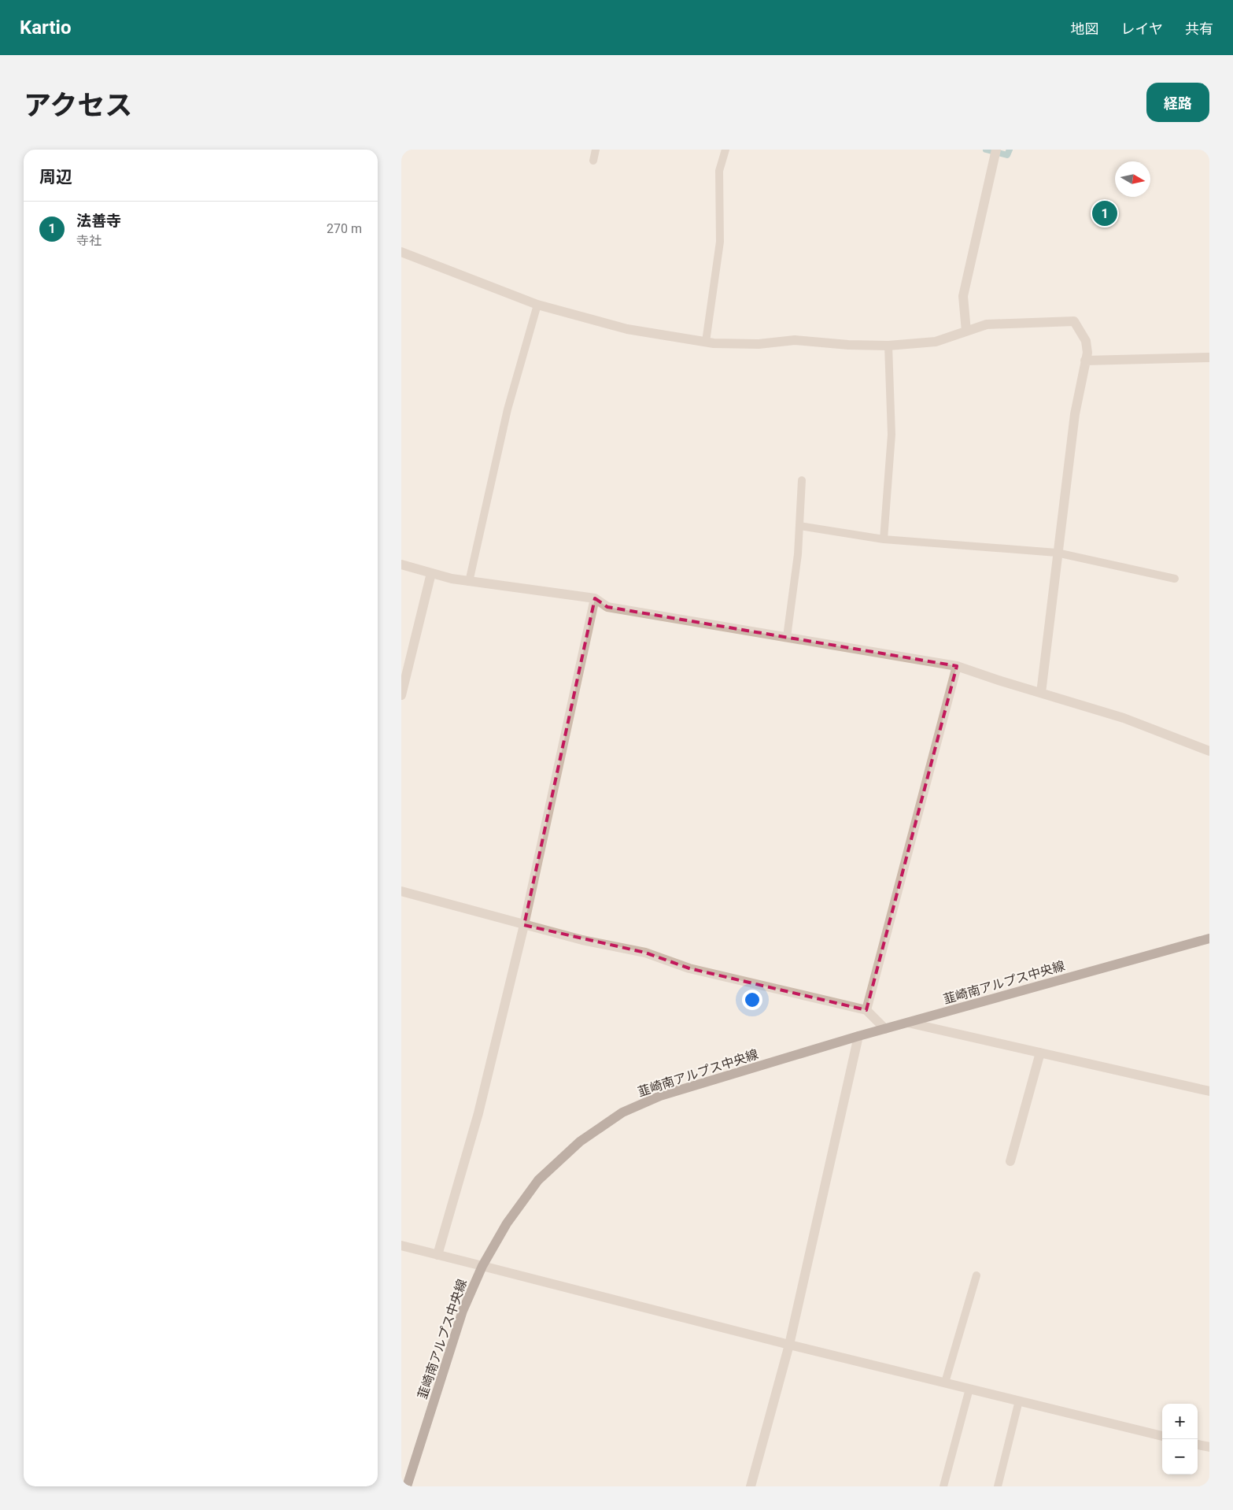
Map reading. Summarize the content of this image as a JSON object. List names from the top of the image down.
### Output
{
  "streets": {
    "main road": ["韮崎南アルプス中央線"]
  },
  "north": "right",
  "page": {
    "header": "Kartio",
    "nav": ["地図", "レイヤ", "共有"],
    "title": "アクセス",
    "buttons": "経路",
    "heading": "周辺",
    "pins": "1",
    "list": [
      {
        "mark": "1",
        "name": "法善寺",
        "note": "寺社",
        "value": "270 m"
      }
    ],
    "map_buttons": ["+", "−"]
  }
}
